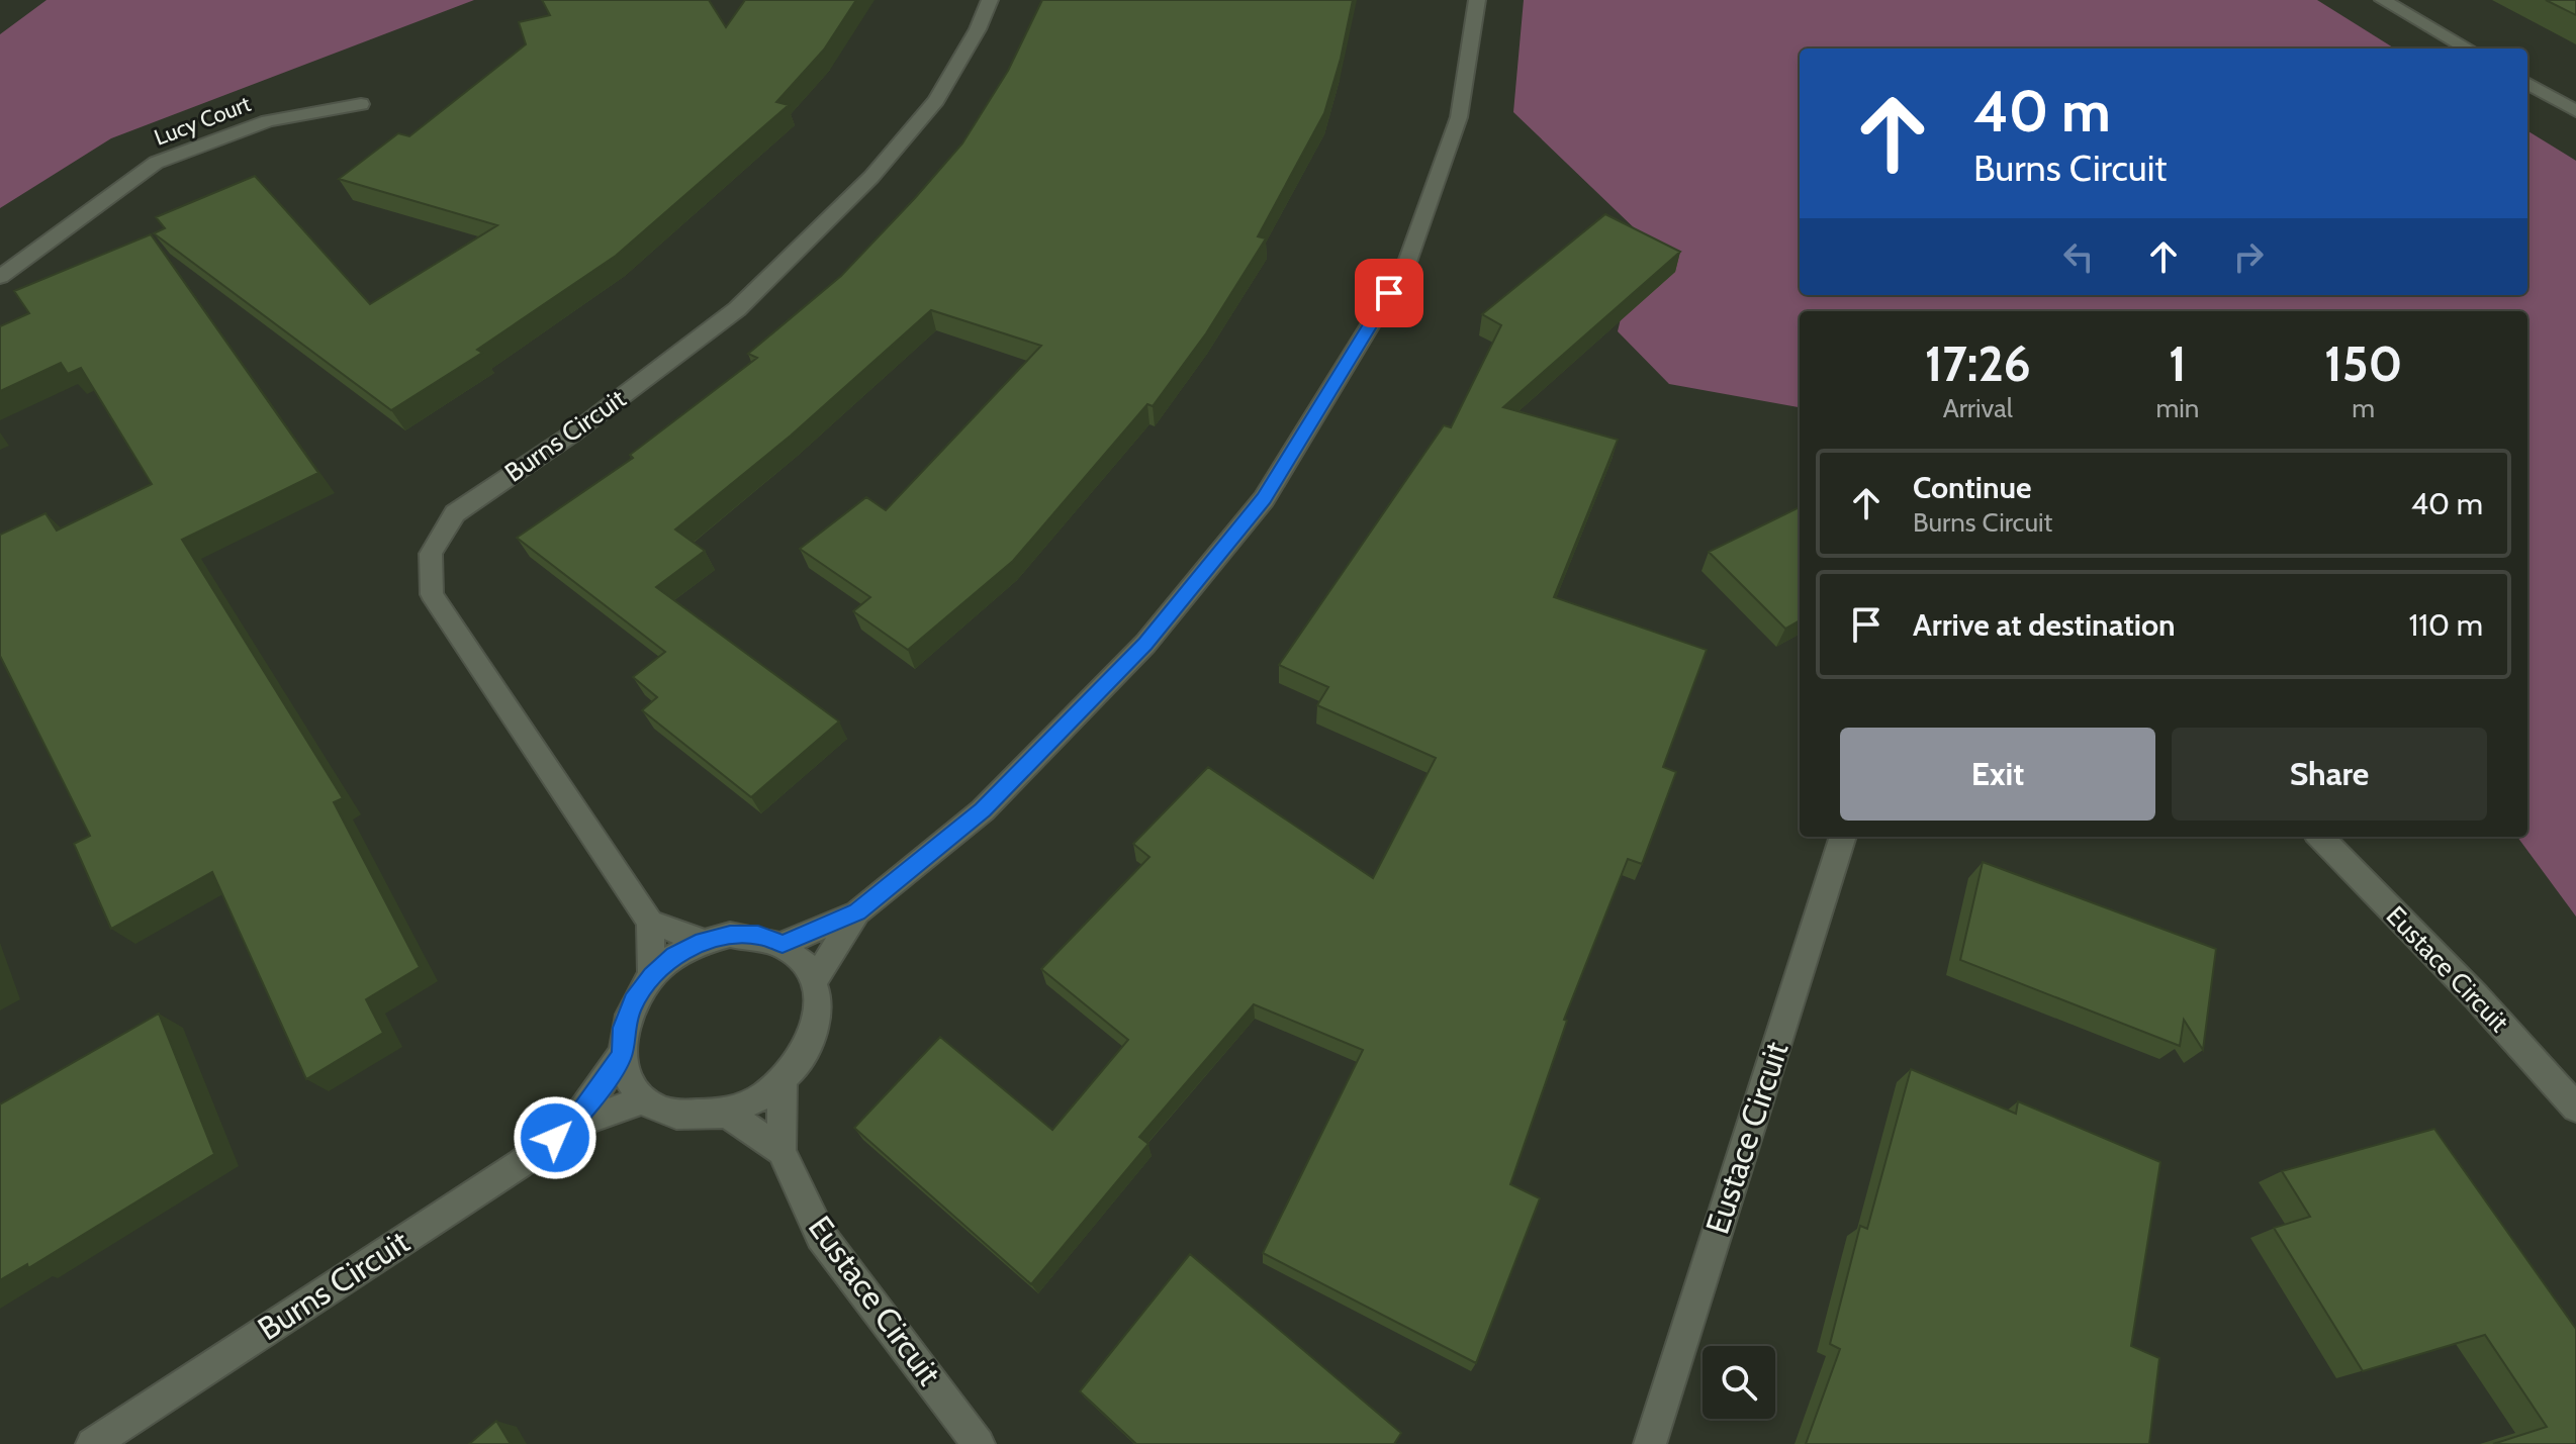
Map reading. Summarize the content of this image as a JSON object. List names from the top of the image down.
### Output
{
  "streets": {
    "street": ["Lucy Court", "Burns Circuit", "Eustace Circuit"]
  },
  "page": {
    "turn": ["40 m", "Burns Circuit"],
    "eta": [
      "17:26",
      "Arrival",
      "1",
      "min",
      "150",
      "m"
    ],
    "list": [
      {
        "name": "Continue",
        "note": "Burns Circuit",
        "value": "40 m"
      },
      {
        "name": "Arrive at destination",
        "value": "110 m"
      }
    ],
    "buttons": ["Exit", "Share"]
  }
}
